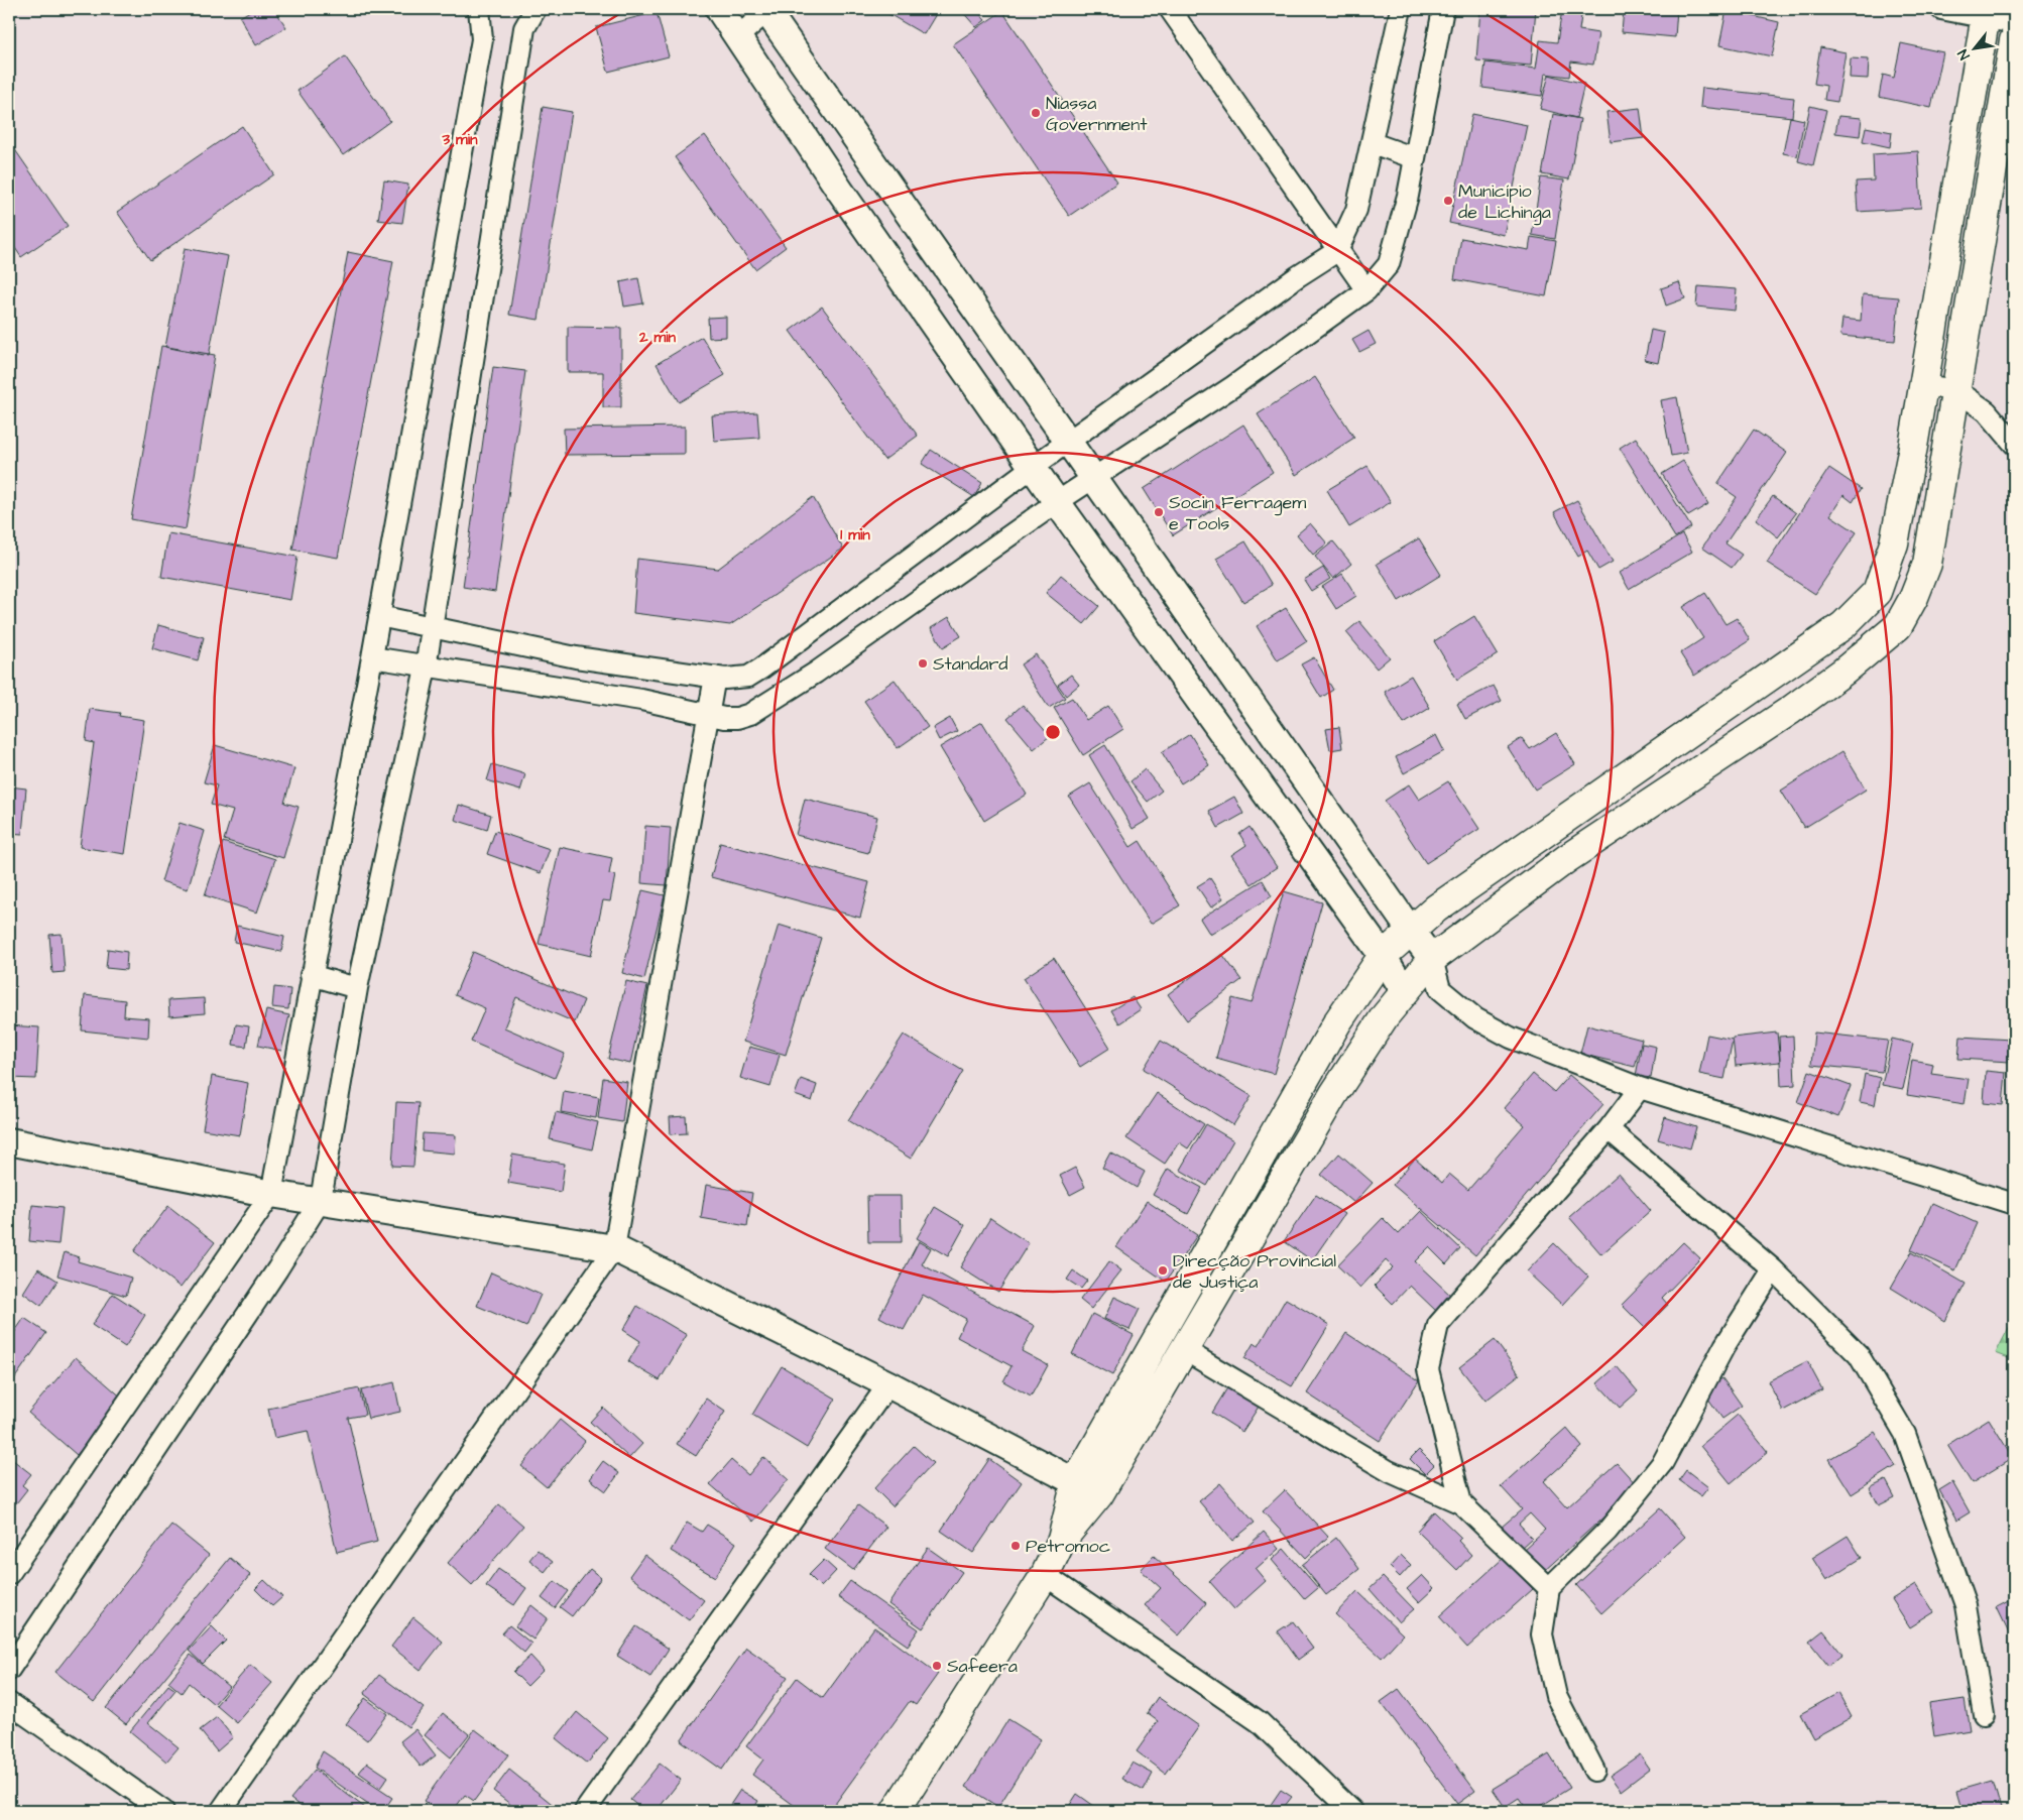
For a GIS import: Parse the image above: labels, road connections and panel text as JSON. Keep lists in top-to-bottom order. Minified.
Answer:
{"places":["Niassa Government","Município de Lichinga","Socin Ferragem e Tools","Standard","Direcção Provincial de Justiça","Petromoc","Safeera"],"north":"bottom left","rings":["3 min","2 min","1 min"]}
